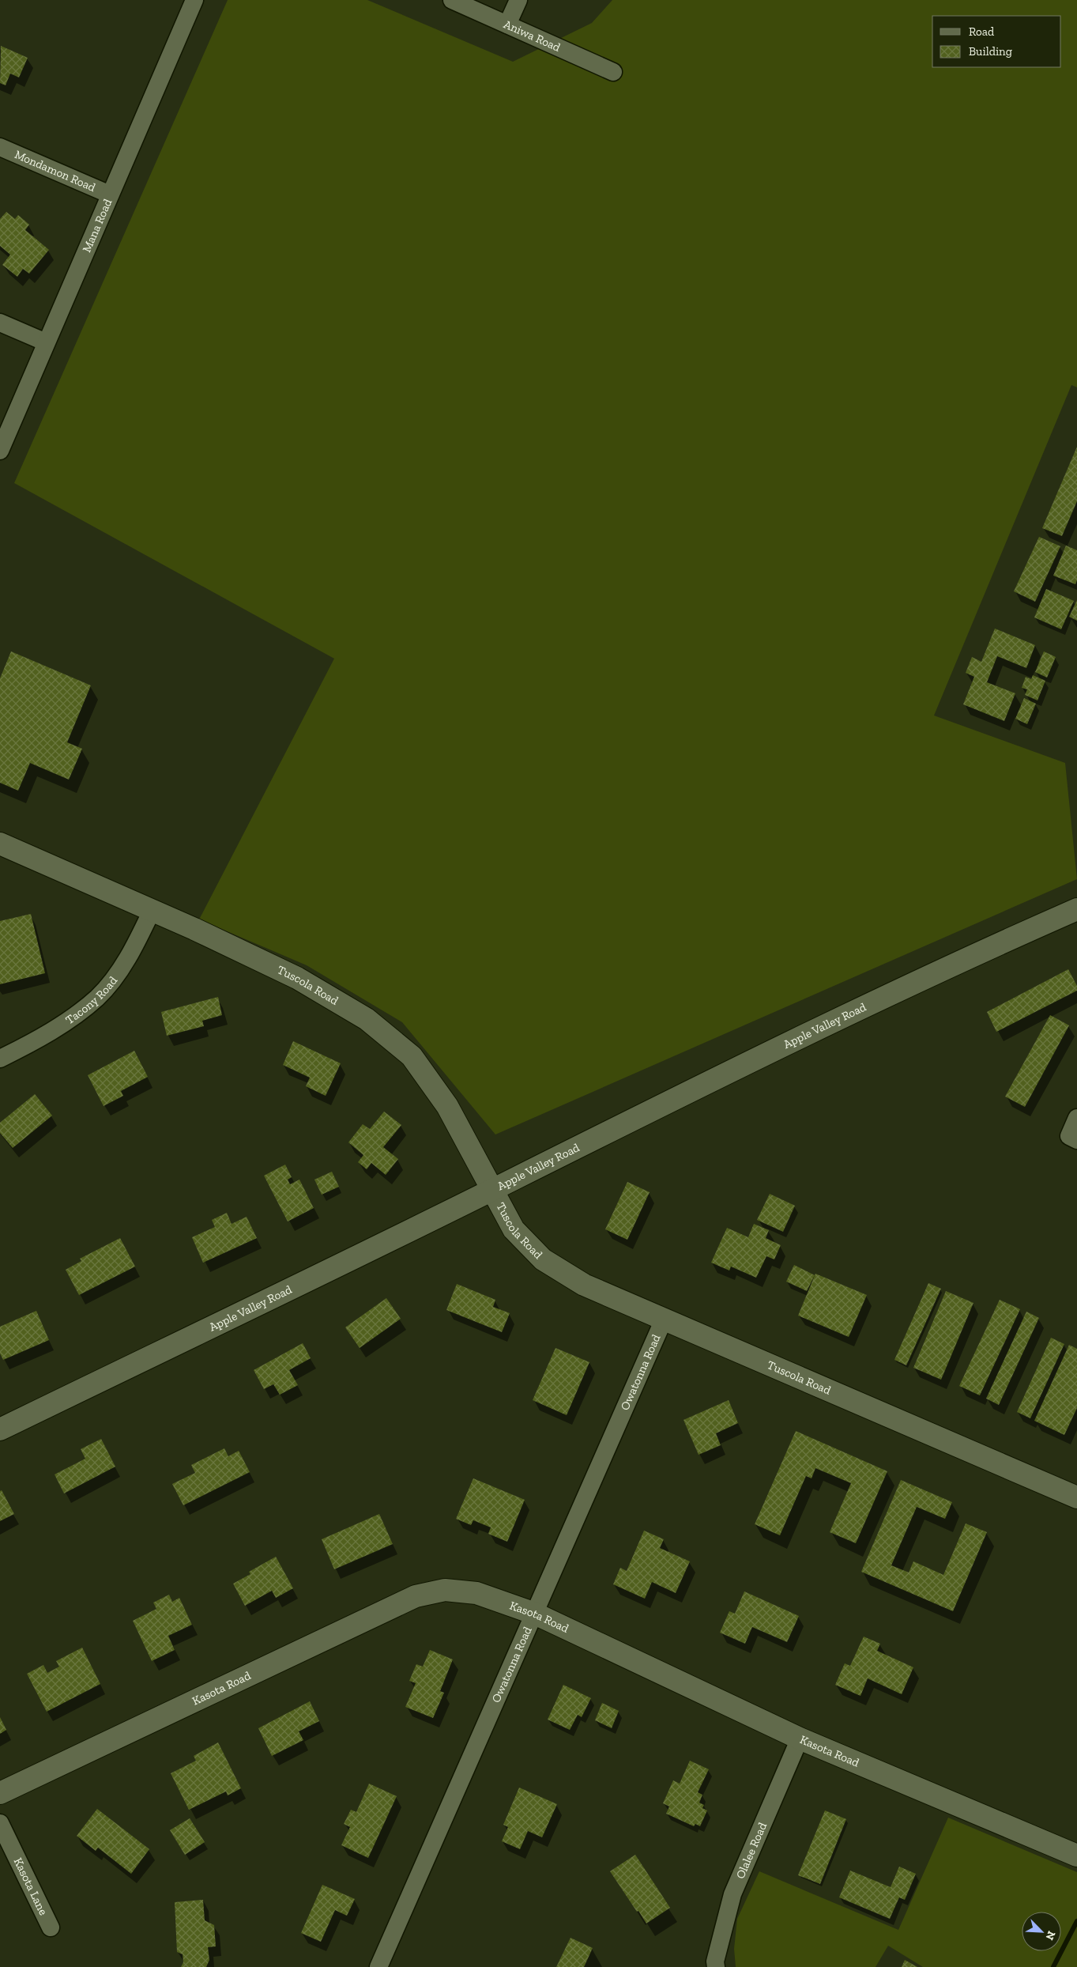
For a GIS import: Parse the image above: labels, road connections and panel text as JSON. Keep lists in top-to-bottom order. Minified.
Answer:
{"streets":{"street":["Aniwa Road","Mondamon Road","Mana Road","Tuscola Road","Tacony Road","Apple Valley Road","Owatonna Road","Kasota Road","Olalee Road","Kasota Lane"]},"crossings":[["Mondamon Road","Mana Road"],["Tuscola Road","Tacony Road"],["Tuscola Road","Apple Valley Road"],["Tuscola Road","Owatonna Road"],["Owatonna Road","Kasota Road"],["Kasota Road","Olalee Road"]],"legend":["Road","Building"],"north":"bottom right"}
